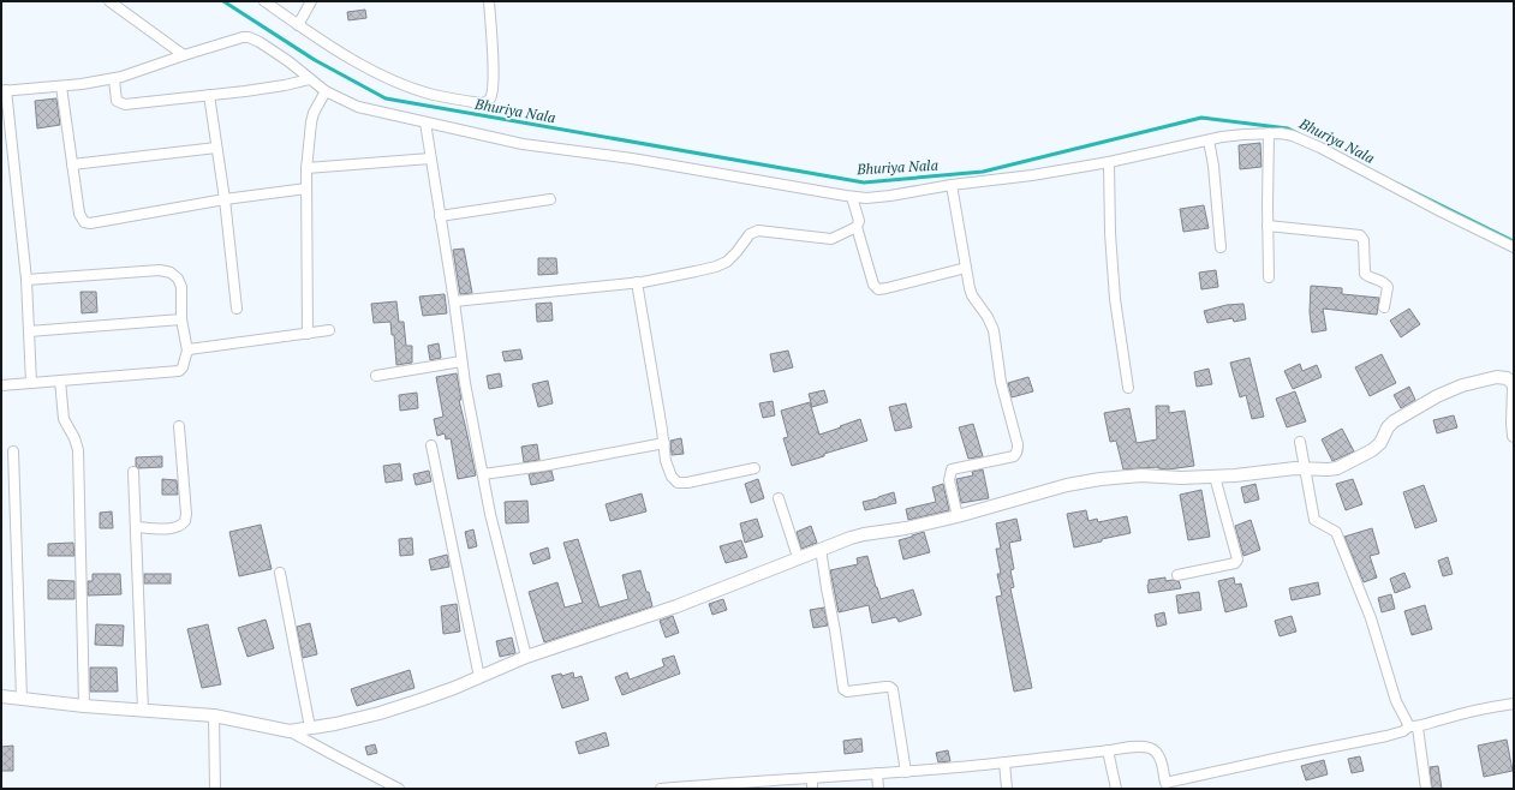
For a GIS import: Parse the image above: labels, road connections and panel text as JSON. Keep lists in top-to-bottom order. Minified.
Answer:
{"water":["Bhuriya Nala"]}
